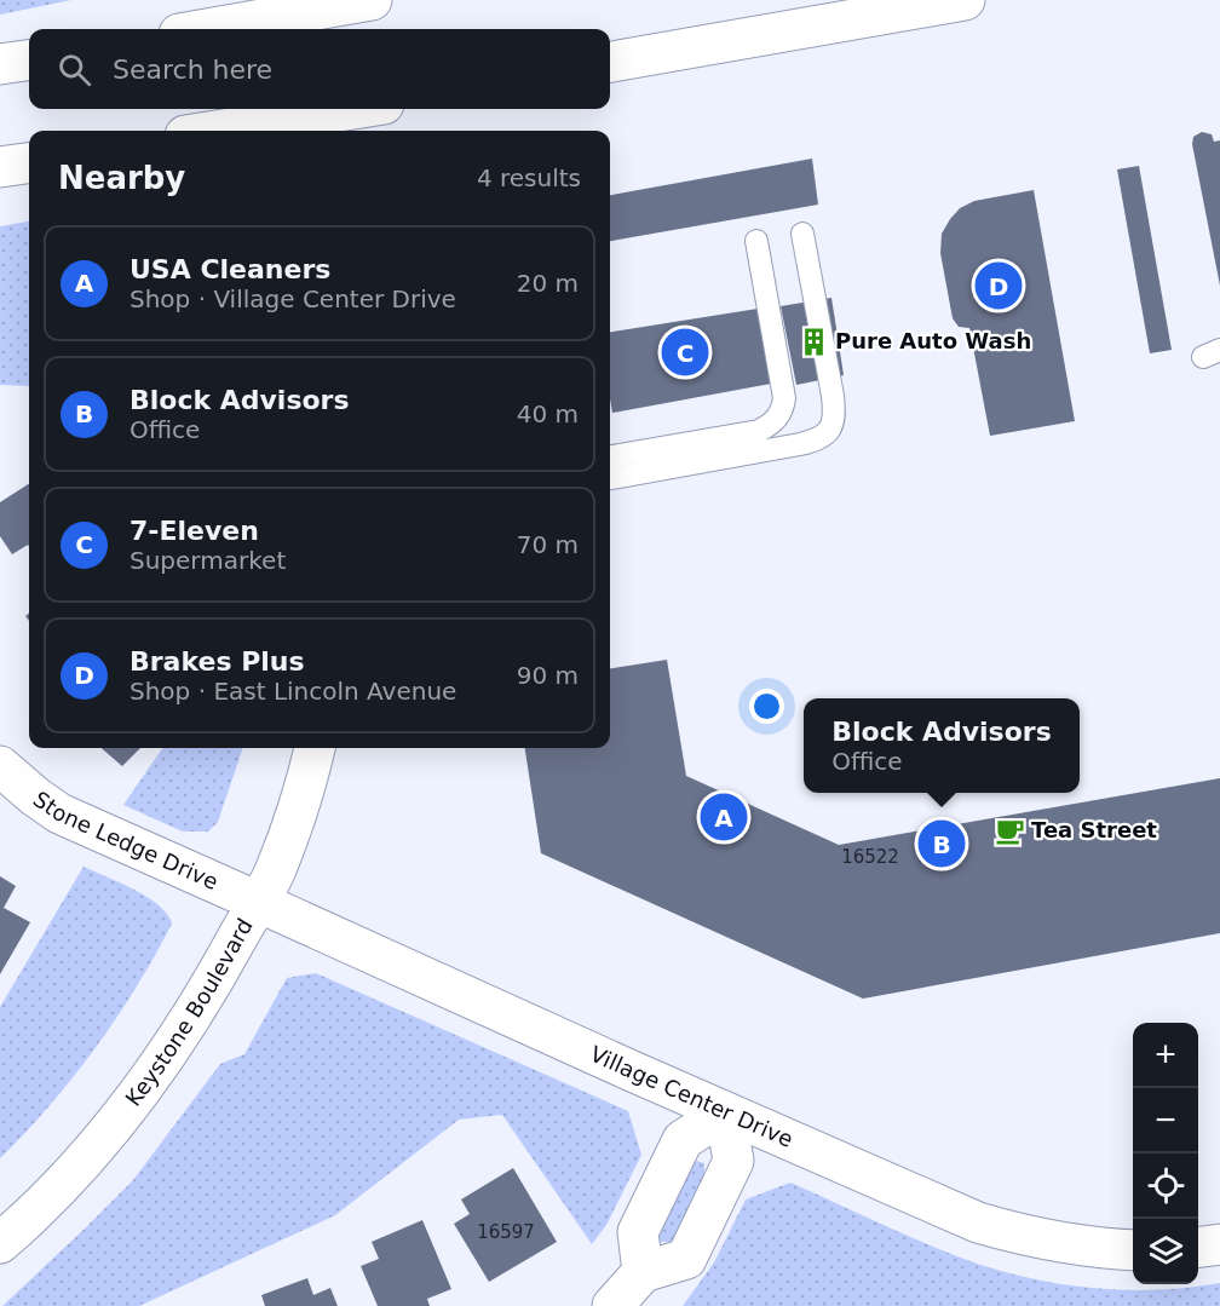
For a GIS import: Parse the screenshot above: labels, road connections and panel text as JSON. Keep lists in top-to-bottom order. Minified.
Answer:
{"streets":{"street":["Stone Ledge Drive","Keystone Boulevard","Village Center Drive"]},"crossings":[["Stone Ledge Drive","Keystone Boulevard"],["Stone Ledge Drive","Village Center Drive"],["Keystone Boulevard","Village Center Drive"]],"places":{"building":["Pure Auto Wash"],"cafe":["Tea Street"]},"house_numbers":["16522","16597"],"page":{"search":"Search here","heading":["Nearby","4 results"],"list":[{"mark":"A","name":"USA Cleaners","note":"Shop · Village Center Drive","value":"20 m"},{"mark":"B","name":"Block Advisors","note":"Office","value":"40 m"},{"mark":"C","name":"7-Eleven","note":"Supermarket","value":"70 m"},{"mark":"D","name":"Brakes Plus","note":"Shop · East Lincoln Avenue","value":"90 m"}],"pins":["D","C","A","B"],"popup":["Block Advisors","Office"],"map_buttons":["+","−"]}}
